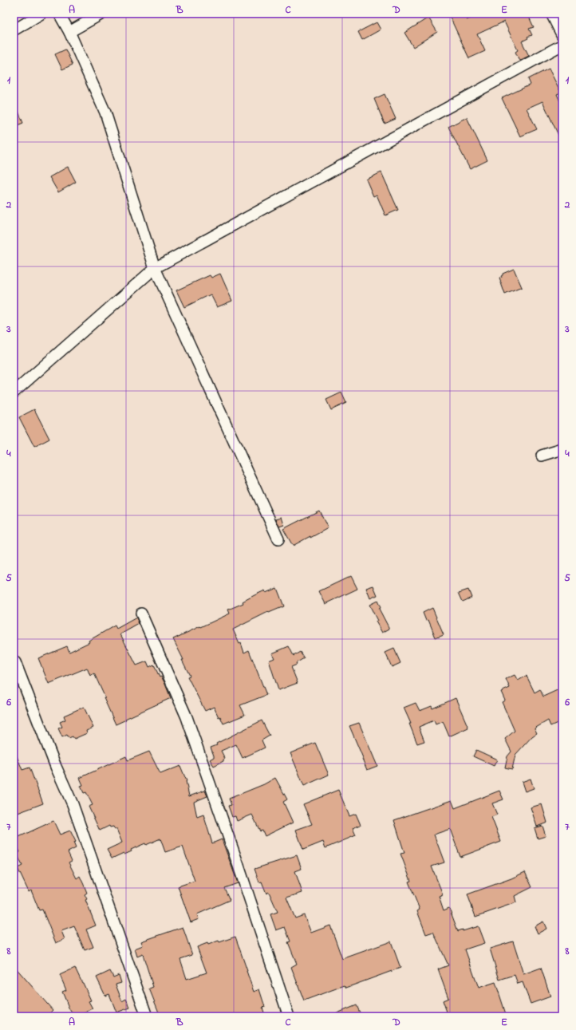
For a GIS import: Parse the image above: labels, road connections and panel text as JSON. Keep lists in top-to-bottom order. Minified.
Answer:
{"grid":{"columns":["A","B","C","D","E"],"rows":["1","2","3","4","5","6","7","8"]}}
